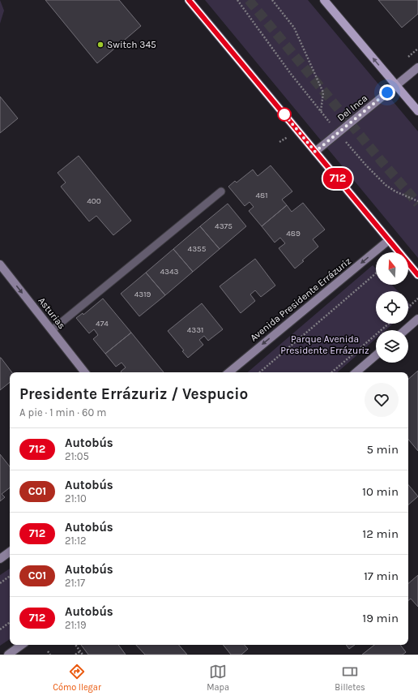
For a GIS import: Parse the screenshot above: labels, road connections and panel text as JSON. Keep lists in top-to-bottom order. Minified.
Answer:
{"streets":{"main road":["Del Inca","Avenida Presidente Errázuriz","Asturias"]},"one_way":["Avenida Presidente Errázuriz","Asturias"],"parks":["Parque Avenida Presidente Errázuriz"],"places":["Switch 345"],"lines":["bus line 712"],"house_numbers":["481","400","4375","489","4355","4343","4319","474","4331"],"north":"top","page":{"on_map":"712","heading":["Presidente Errázuriz / Vespucio","A pie · 1 min · 60 m"],"list":[{"mark":"712","name":"Autobús","note":"21:05","value":"5 min"},{"mark":"C01","name":"Autobús","note":"21:10","value":"10 min"},{"mark":"712","name":"Autobús","note":"21:12","value":"12 min"},{"mark":"C01","name":"Autobús","note":"21:17","value":"17 min"},{"mark":"712","name":"Autobús","note":"21:19","value":"19 min"}],"tabs":["Cómo llegar","Mapa","Billetes"]}}
